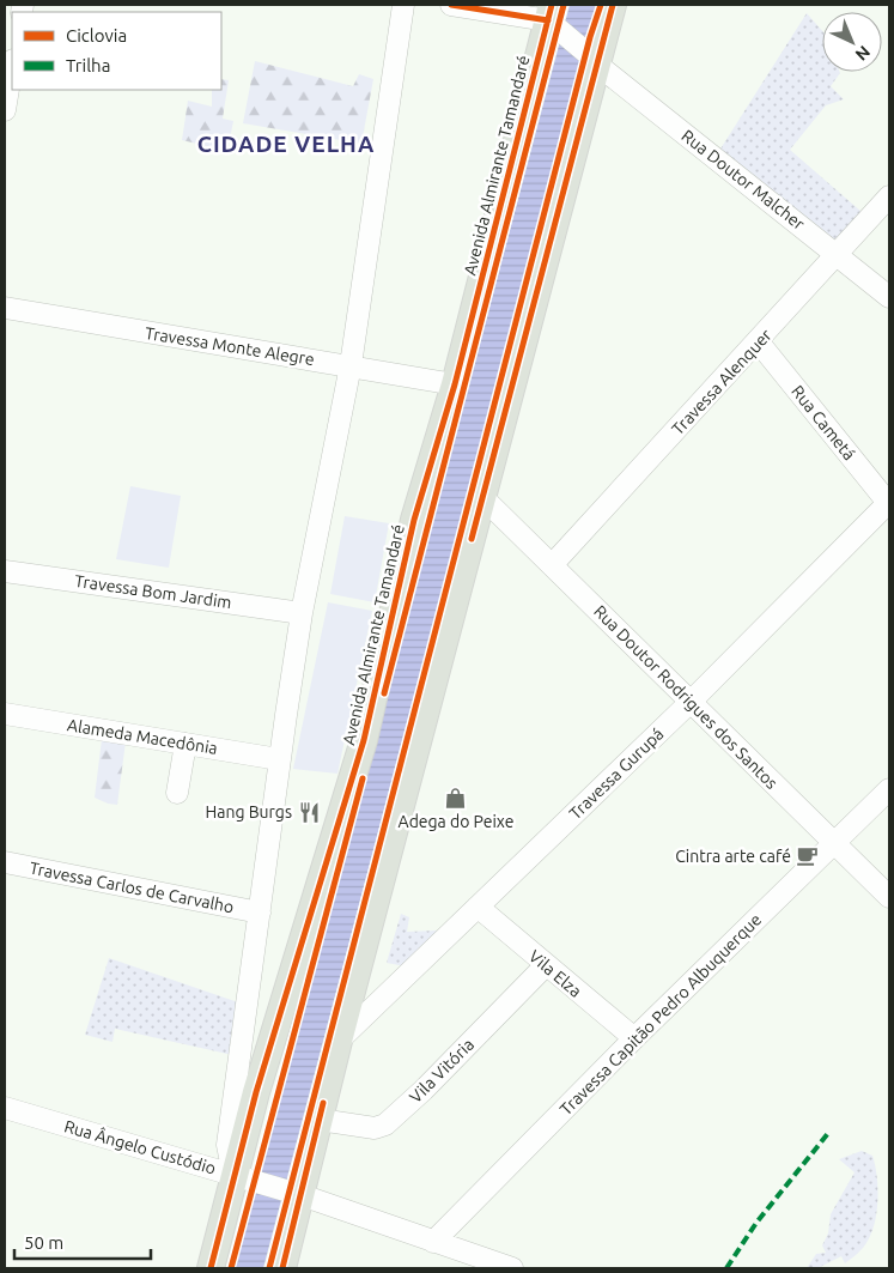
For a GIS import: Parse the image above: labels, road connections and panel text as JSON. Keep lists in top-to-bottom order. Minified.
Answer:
{"streets":{"main road":["Avenida Almirante Tamandaré"],"street":["Rua Doutor Malcher","Travessa Monte Alegre","Travessa Alenquer","Rua Cametá","Travessa Bom Jardim","Rua Doutor Rodrigues dos Santos","Alameda Macedônia","Travessa Gurupá","Travessa Carlos de Carvalho","Vila Elza","Travessa Capitão Pedro Albuquerque","Vila Vitória","Rua Ângelo Custódio"]},"crossings":[["Avenida Almirante Tamandaré","Rua Doutor Malcher"],["Avenida Almirante Tamandaré","Travessa Monte Alegre"],["Avenida Almirante Tamandaré","Travessa Bom Jardim"],["Avenida Almirante Tamandaré","Alameda Macedônia"],["Avenida Almirante Tamandaré","Travessa Carlos de Carvalho"],["Avenida Almirante Tamandaré","Rua Ângelo Custódio"],["Rua Doutor Malcher","Travessa Alenquer"],["Travessa Alenquer","Rua Cametá"],["Travessa Alenquer","Rua Doutor Rodrigues dos Santos"],["Rua Cametá","Travessa Gurupá"],["Rua Doutor Rodrigues dos Santos","Travessa Gurupá"],["Rua Doutor Rodrigues dos Santos","Travessa Capitão Pedro Albuquerque"],["Travessa Gurupá","Vila Elza"],["Vila Elza","Travessa Capitão Pedro Albuquerque"],["Vila Elza","Vila Vitória"],["Travessa Capitão Pedro Albuquerque","Rua Ângelo Custódio"]],"districts":["CIDADE VELHA"],"places":{"shop":["Adega do Peixe"],"restaurant":["Hang Burgs"],"cafe":["Cintra arte café"]},"legend":["Ciclovia","Trilha"],"scale_bar":"50 m","north":"bottom right"}
